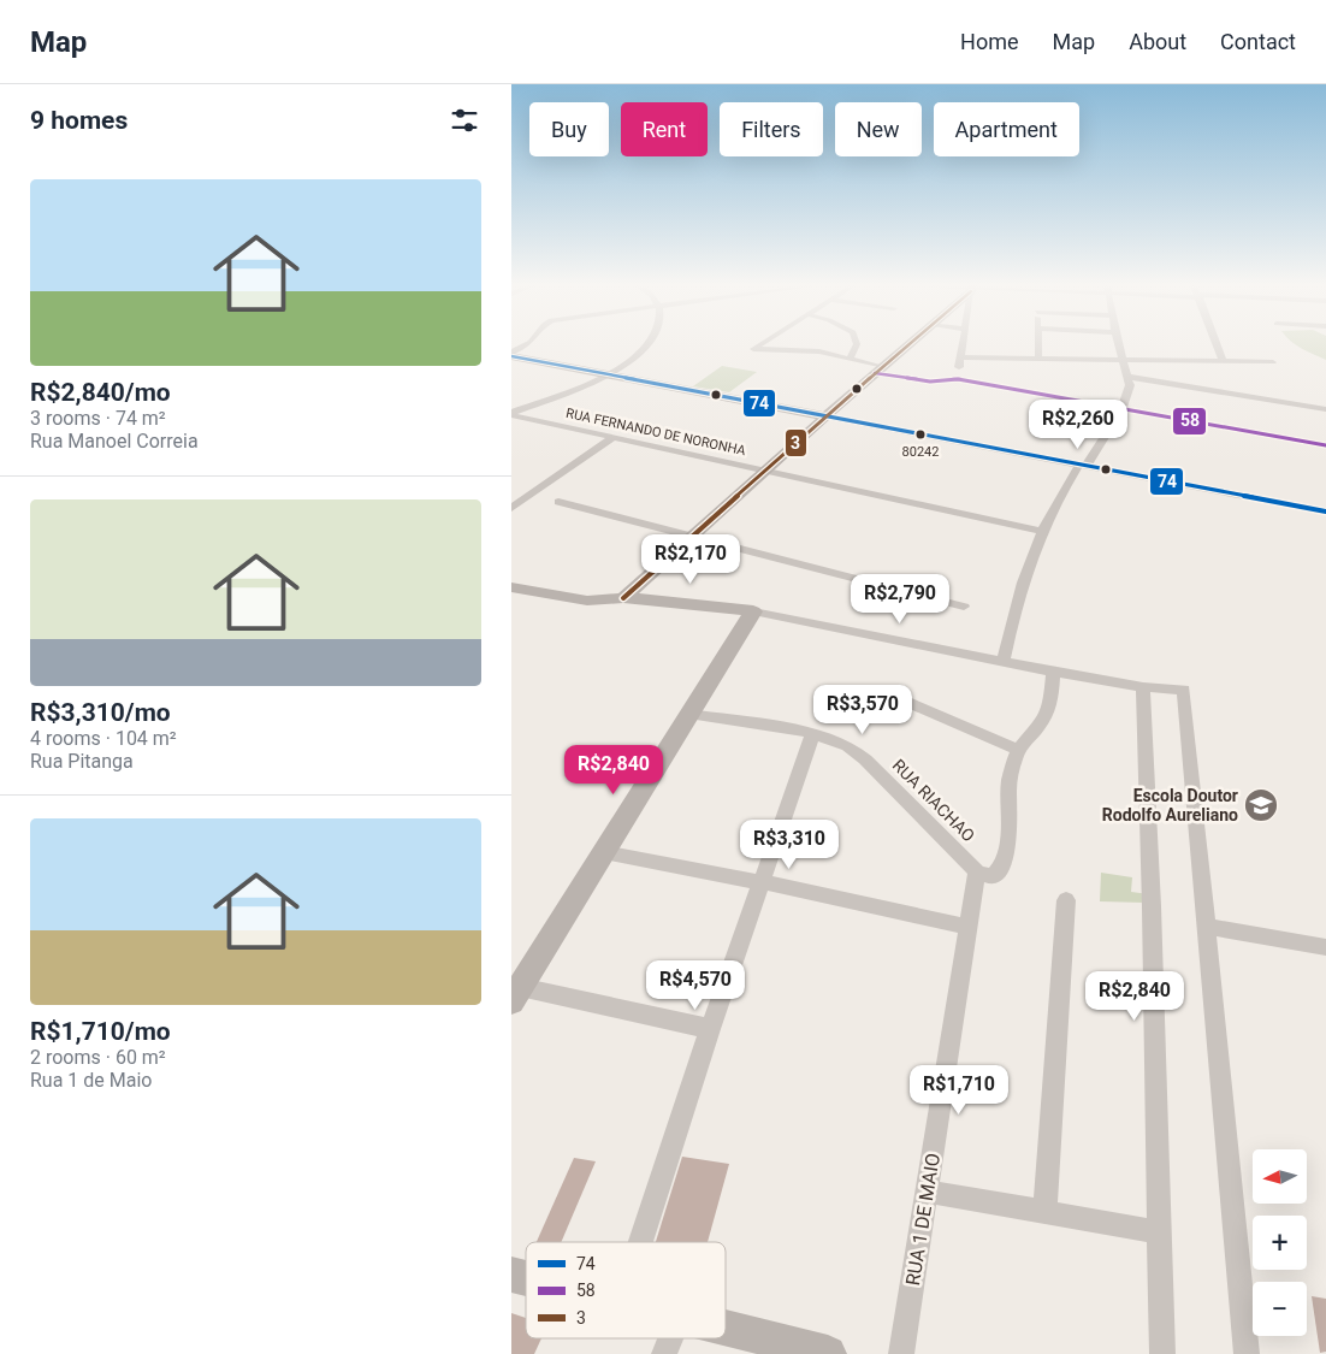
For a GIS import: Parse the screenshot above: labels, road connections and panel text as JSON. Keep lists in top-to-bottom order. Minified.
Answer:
{"streets":{"street":["RUA FERNANDO DE NORONHA","RUA RIACHAO","RUA 1 DE MAIO"]},"crossings":[["RUA RIACHAO","RUA 1 DE MAIO"]],"places":{"other":["80242"],"school or university":["Escola Doutor Rodolfo Aureliano"]},"lines":["transit line 3","transit line 74","transit line 58"],"legend":["74","58","3"],"north":"left","page":{"header":"Map","nav":["Home","Map","About","Contact"],"heading":"9 homes","chip":["Buy","Rent","Filters","New","Apartment"],"list":[{"name":"R$2,840/mo","note":"3 rooms · 74 m² · Rua Manoel Correia"},{"name":"R$3,310/mo","note":"4 rooms · 104 m² · Rua Pitanga"},{"name":"R$1,710/mo","note":"2 rooms · 60 m² · Rua 1 de Maio"}],"price":["R$2,260","R$2,170","R$2,790","R$3,570","R$2,840","R$3,310","R$4,570","R$2,840","R$1,710"],"map_buttons":["+","−"]}}
